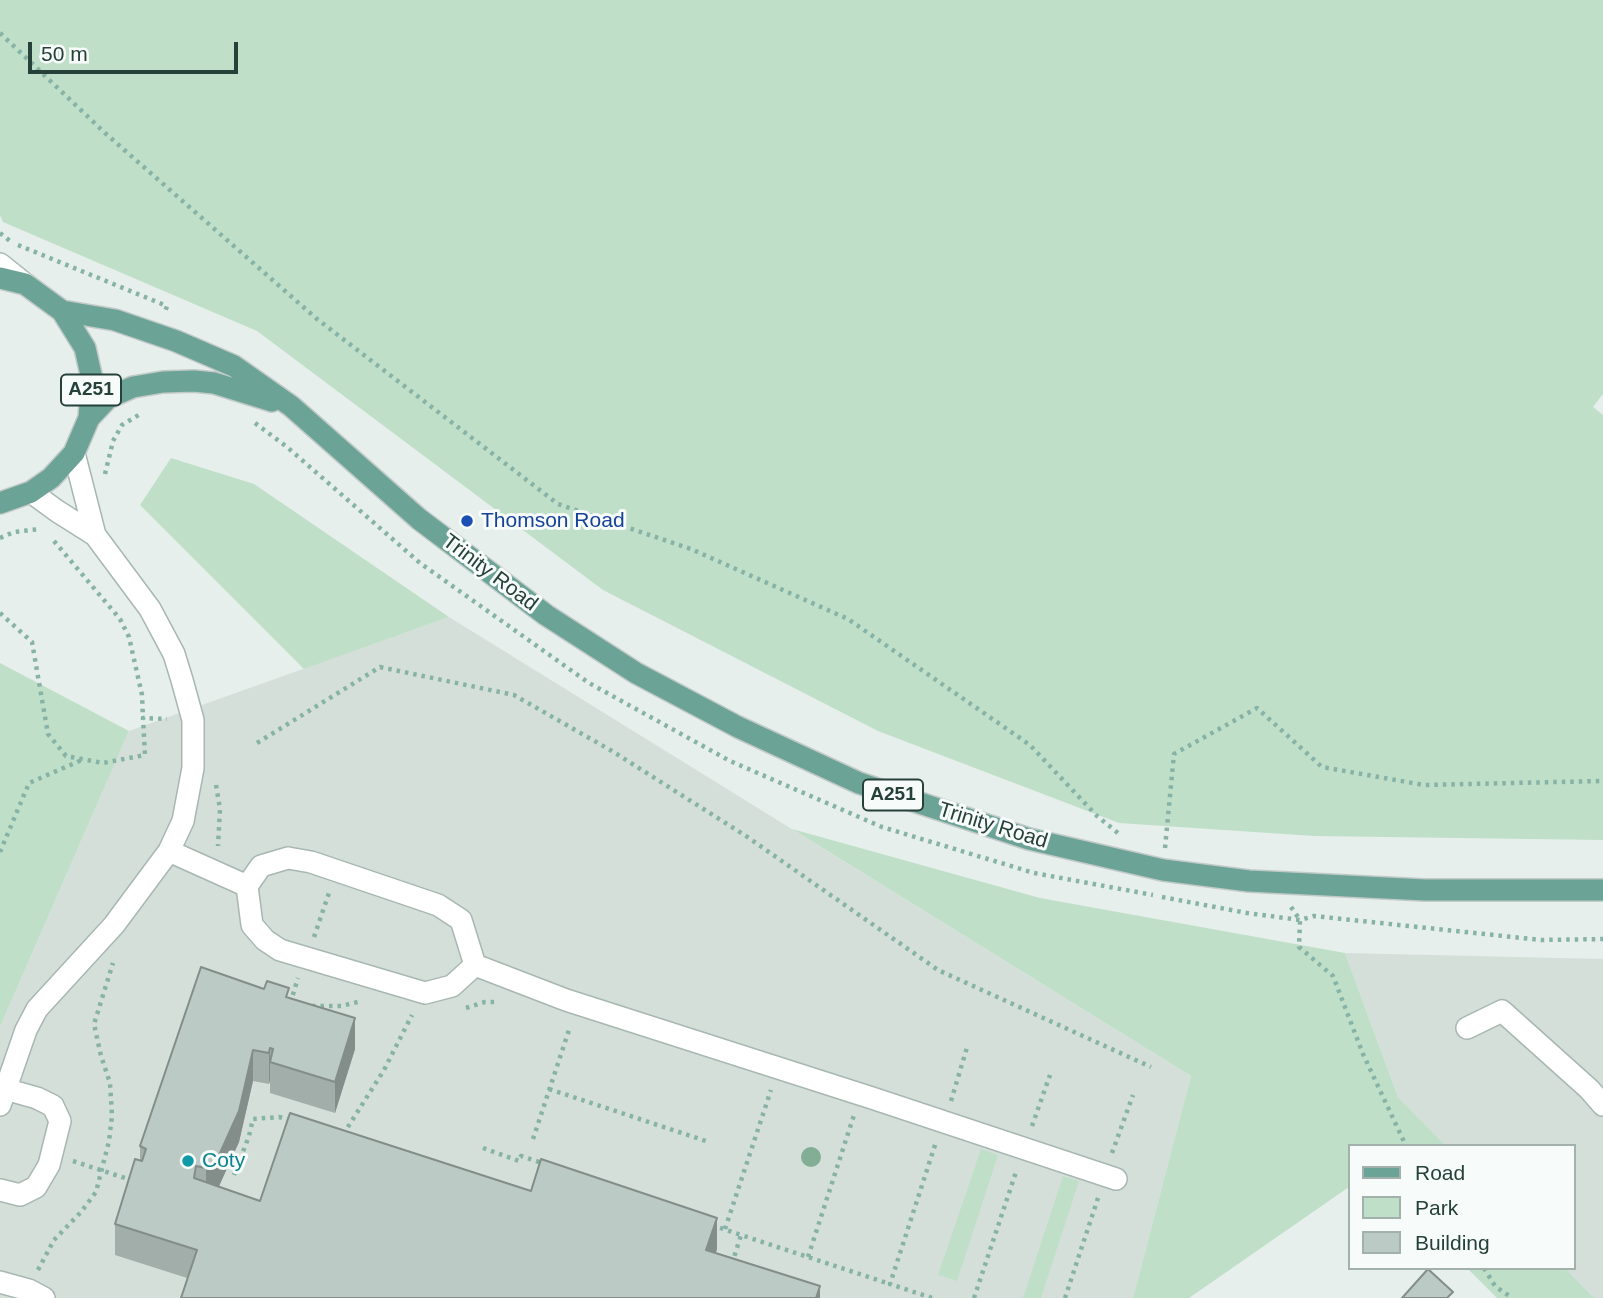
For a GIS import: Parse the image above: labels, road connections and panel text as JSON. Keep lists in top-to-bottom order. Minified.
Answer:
{"streets":{"main road":["A251","Trinity Road"]},"places":["Thomson Road","Coty"],"legend":["Road","Park","Building"],"scale_bar":"50 m"}
